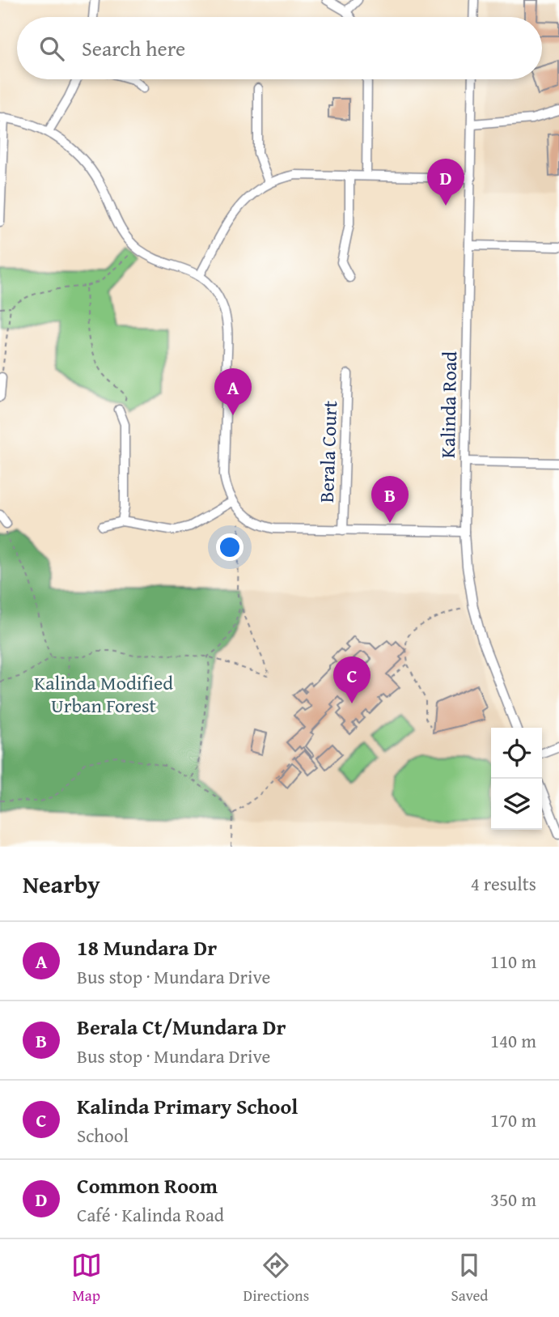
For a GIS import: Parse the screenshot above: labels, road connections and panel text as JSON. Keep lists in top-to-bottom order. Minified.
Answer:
{"streets":{"street":["Kalinda Road","Berala Court"]},"parks":["Kalinda Modified Urban Forest"],"page":{"search":"Search here","pins":["D","A","B","C"],"heading":["Nearby","4 results"],"list":[{"mark":"A","name":"18 Mundara Dr","note":"Bus stop · Mundara Drive","value":"110 m"},{"mark":"B","name":"Berala Ct/Mundara Dr","note":"Bus stop · Mundara Drive","value":"140 m"},{"mark":"C","name":"Kalinda Primary School","note":"School","value":"170 m"},{"mark":"D","name":"Common Room","note":"Café · Kalinda Road","value":"350 m"}],"nav":["Map","Directions","Saved"]}}
